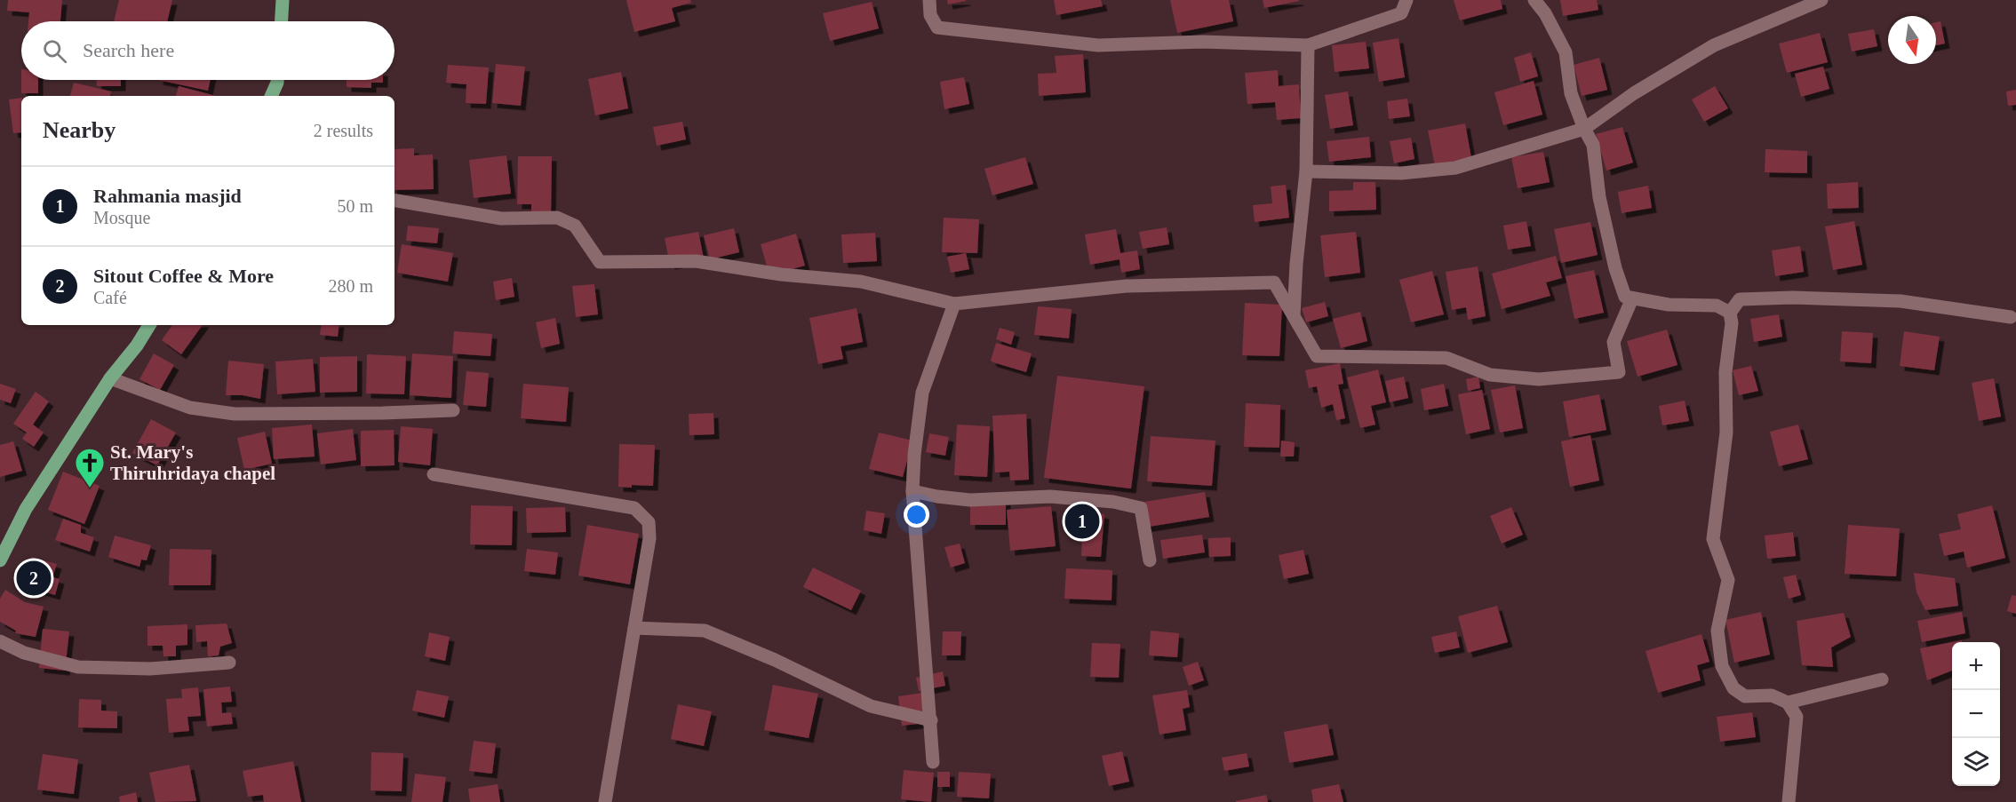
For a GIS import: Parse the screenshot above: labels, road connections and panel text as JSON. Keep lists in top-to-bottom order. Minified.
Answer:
{"places":{"church":["St. Mary's Thiruhridaya chapel"]},"north":"bottom","page":{"search":"Search here","heading":["Nearby","2 results"],"list":[{"mark":"1","name":"Rahmania masjid","note":"Mosque","value":"50 m"},{"mark":"2","name":"Sitout Coffee & More","note":"Café","value":"280 m"}],"pins":["1","2"],"map_buttons":["+","−"]}}
